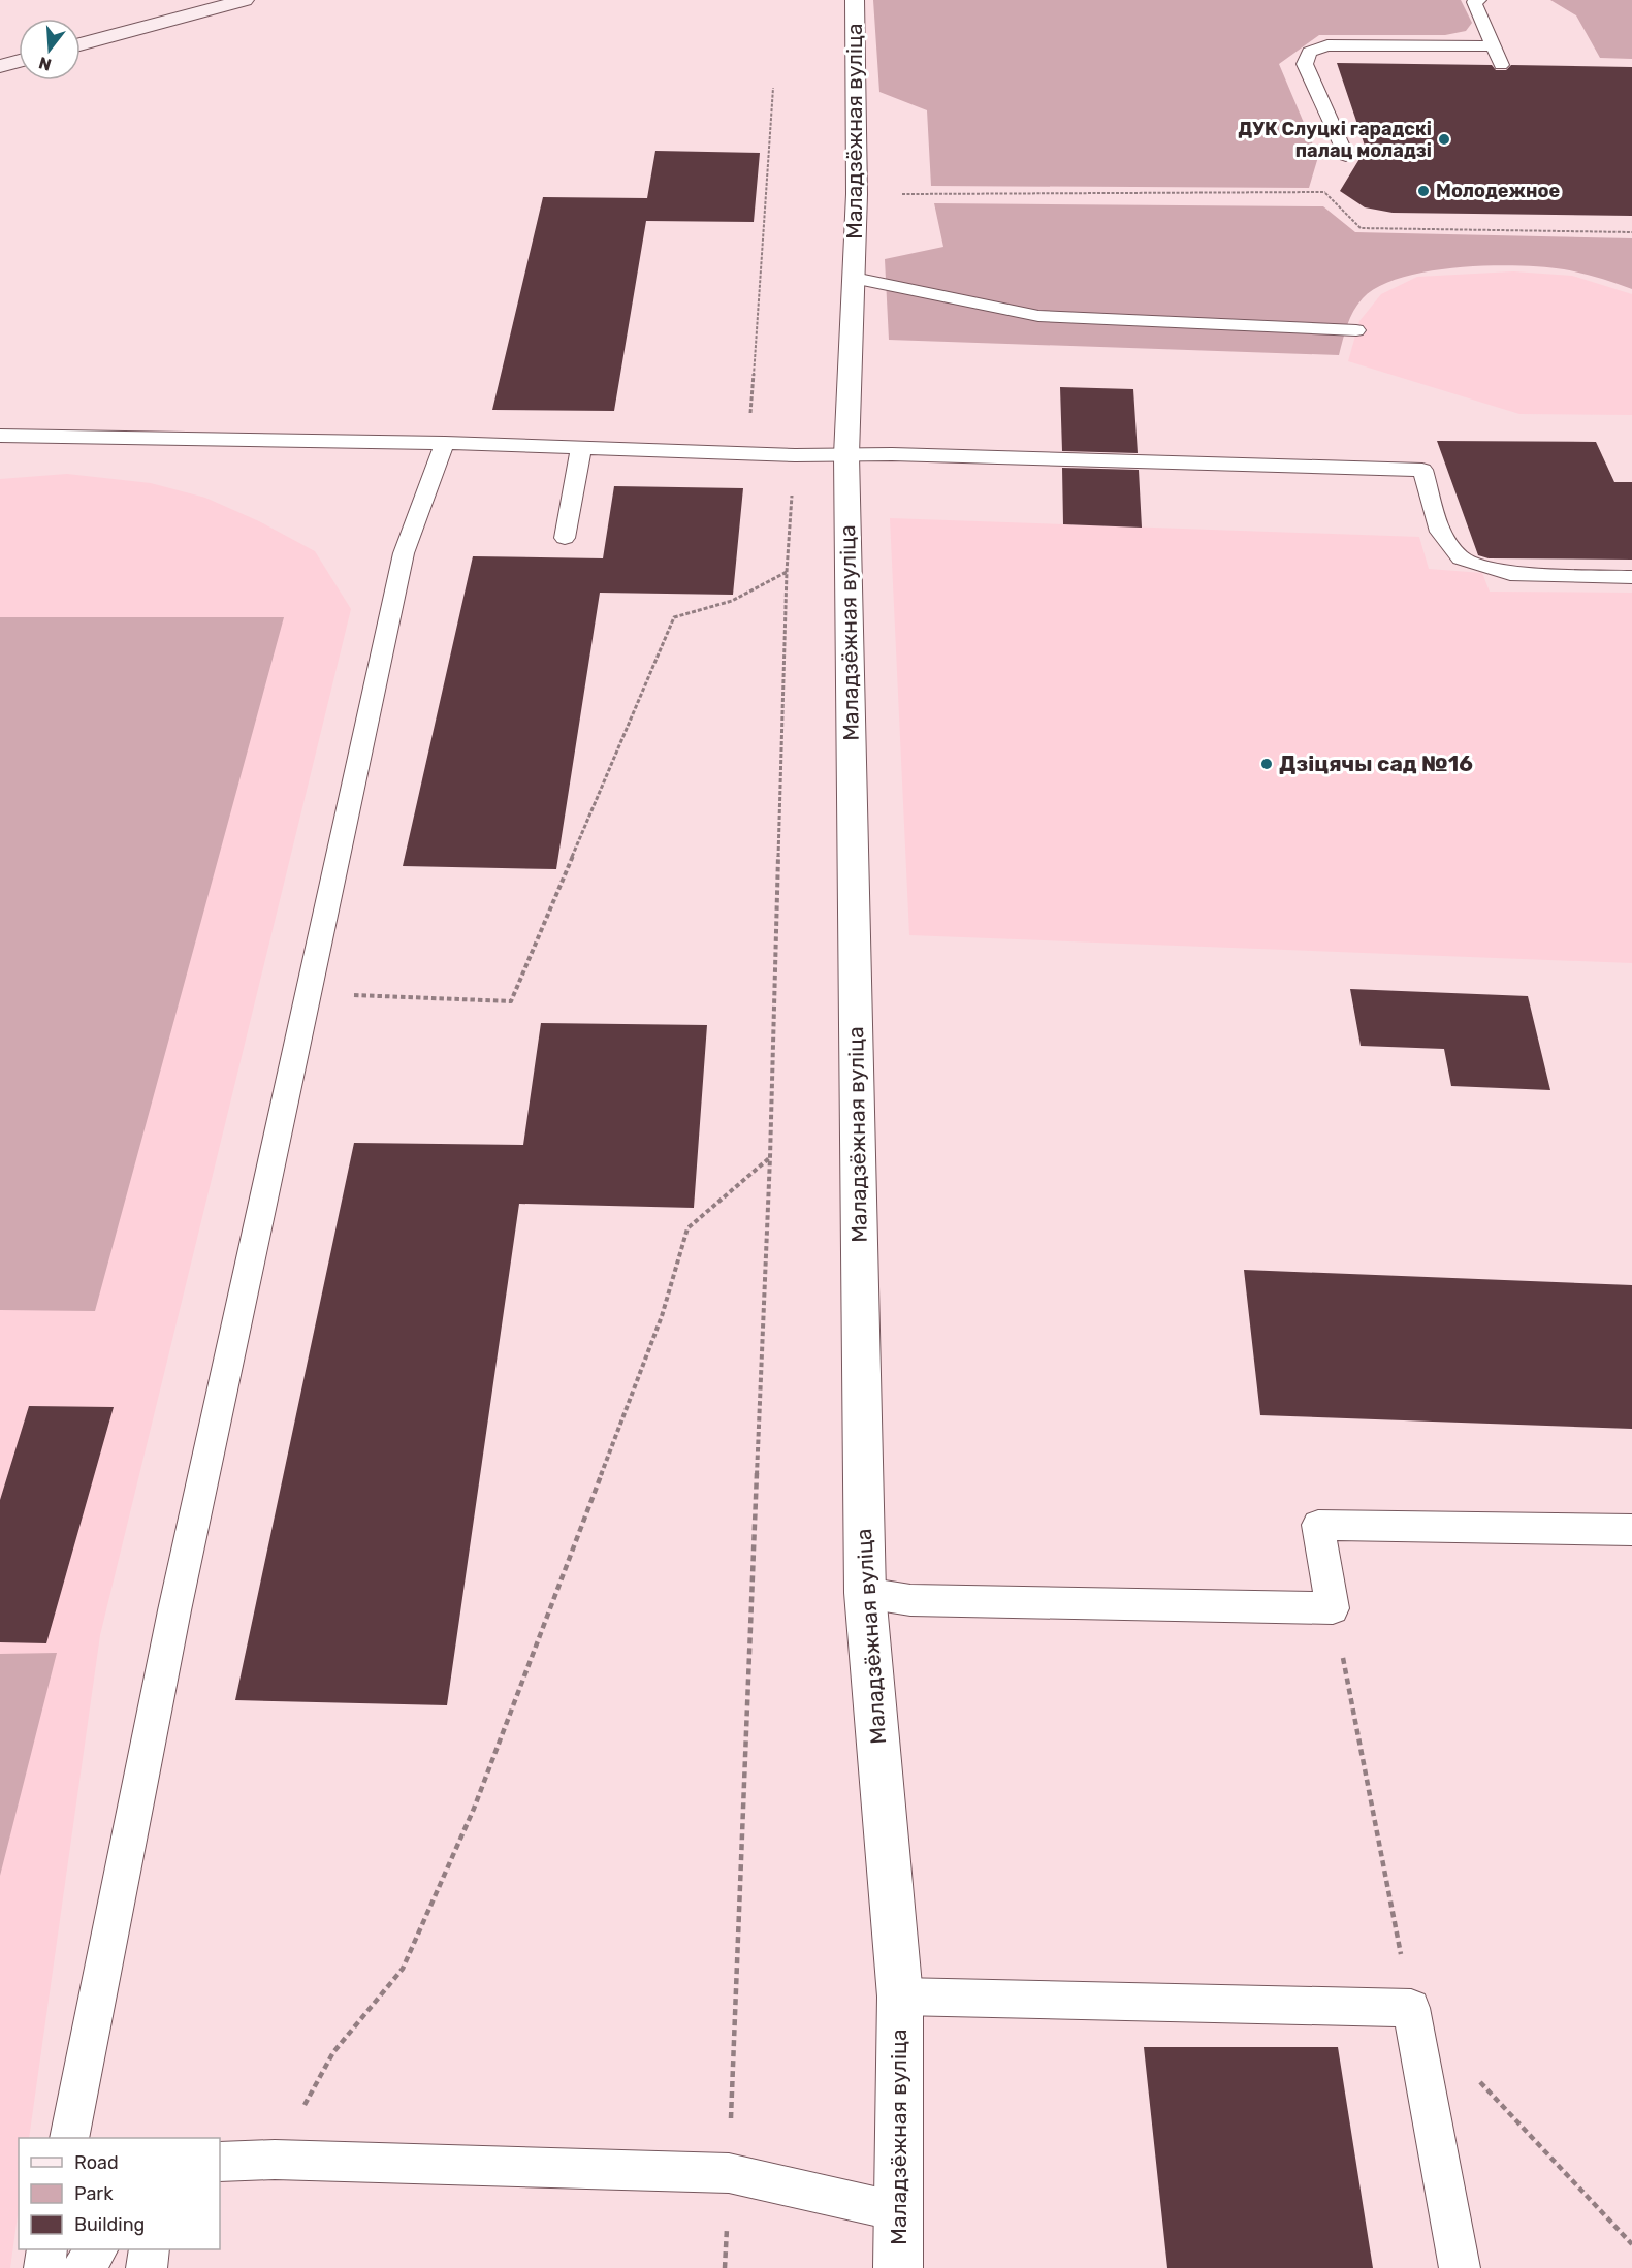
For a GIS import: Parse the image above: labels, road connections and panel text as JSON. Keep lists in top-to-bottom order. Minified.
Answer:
{"streets":{"street":["Маладзёжная вуліца"]},"places":["ДУК Слуцкі гарадскі палац моладзі","Молодежное","Дзіцячы сад №16"],"legend":["Road","Park","Building"],"north":"bottom"}
